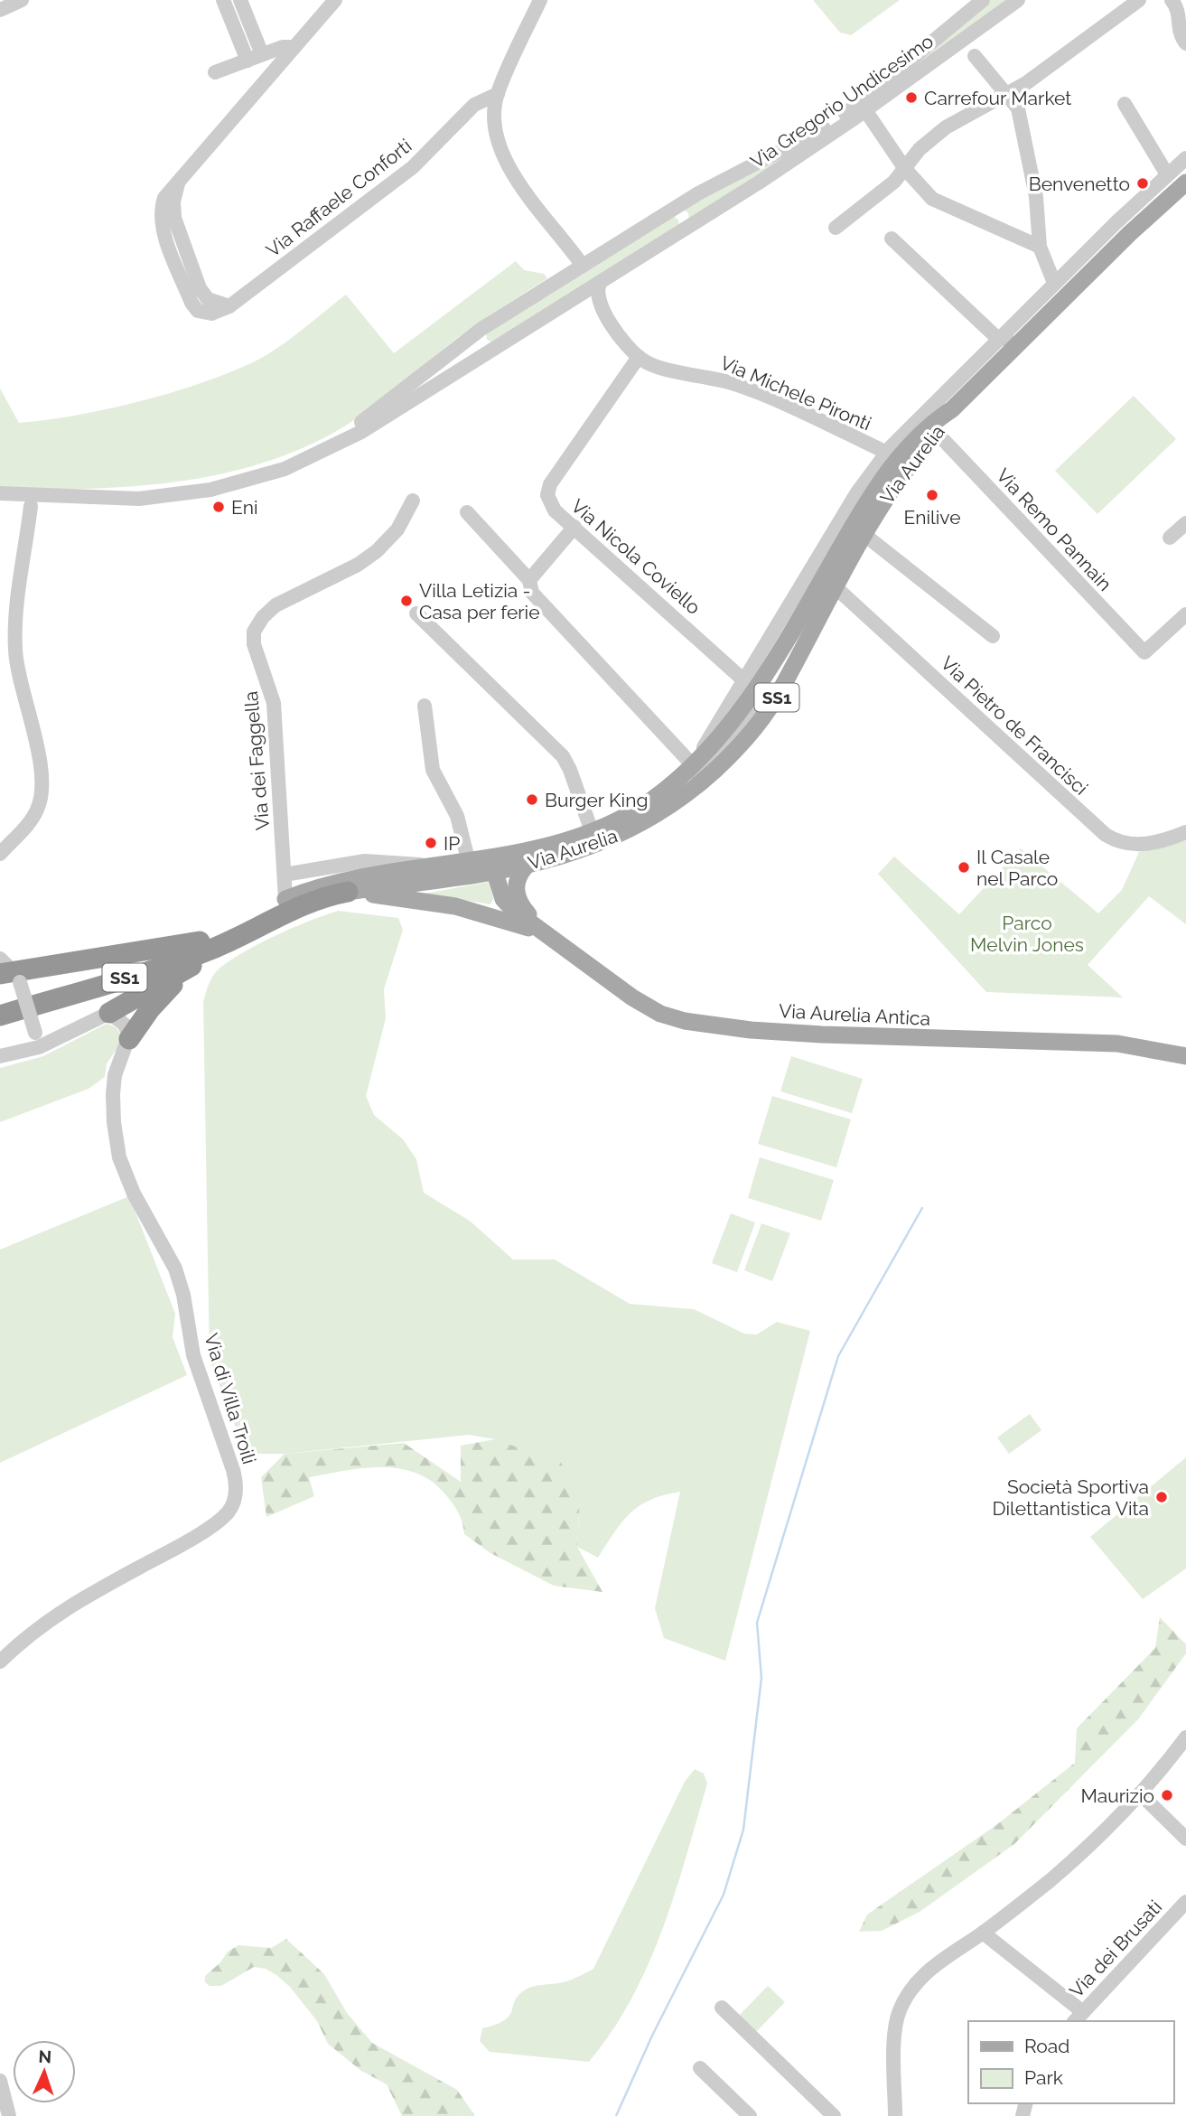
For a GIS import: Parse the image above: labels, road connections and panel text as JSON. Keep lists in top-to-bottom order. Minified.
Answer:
{"streets":{"highway":["Via Aurelia","SS1"],"main road":["Via Aurelia Antica"],"street":["Via Gregorio Undicesimo","Via Raffaele Conforti","Via Michele Pironti","Via Remo Pannain","Via Nicola Coviello","Via Pietro de Francisci","Via dei Faggella","Via di Villa Troili","Via dei Brusati"]},"crossings":[["Via Michele Pironti","Via Aurelia"],["Via Michele Pironti","Via Nicola Coviello"],["Via Aurelia","Via Remo Pannain"],["Via Aurelia","Via Nicola Coviello"],["Via Aurelia","Via Pietro de Francisci"],["Via Aurelia","Via dei Faggella"]],"parks":["Parco Melvin Jones"],"places":["Carrefour Market","Benvenetto","Enilive","Eni","Villa Letizia - Casa per ferie","Burger King","IP","Il Casale nel Parco","Società Sportiva Dilettantistica Vita","Maurizio"],"legend":["Road","Park"],"north":"top"}
